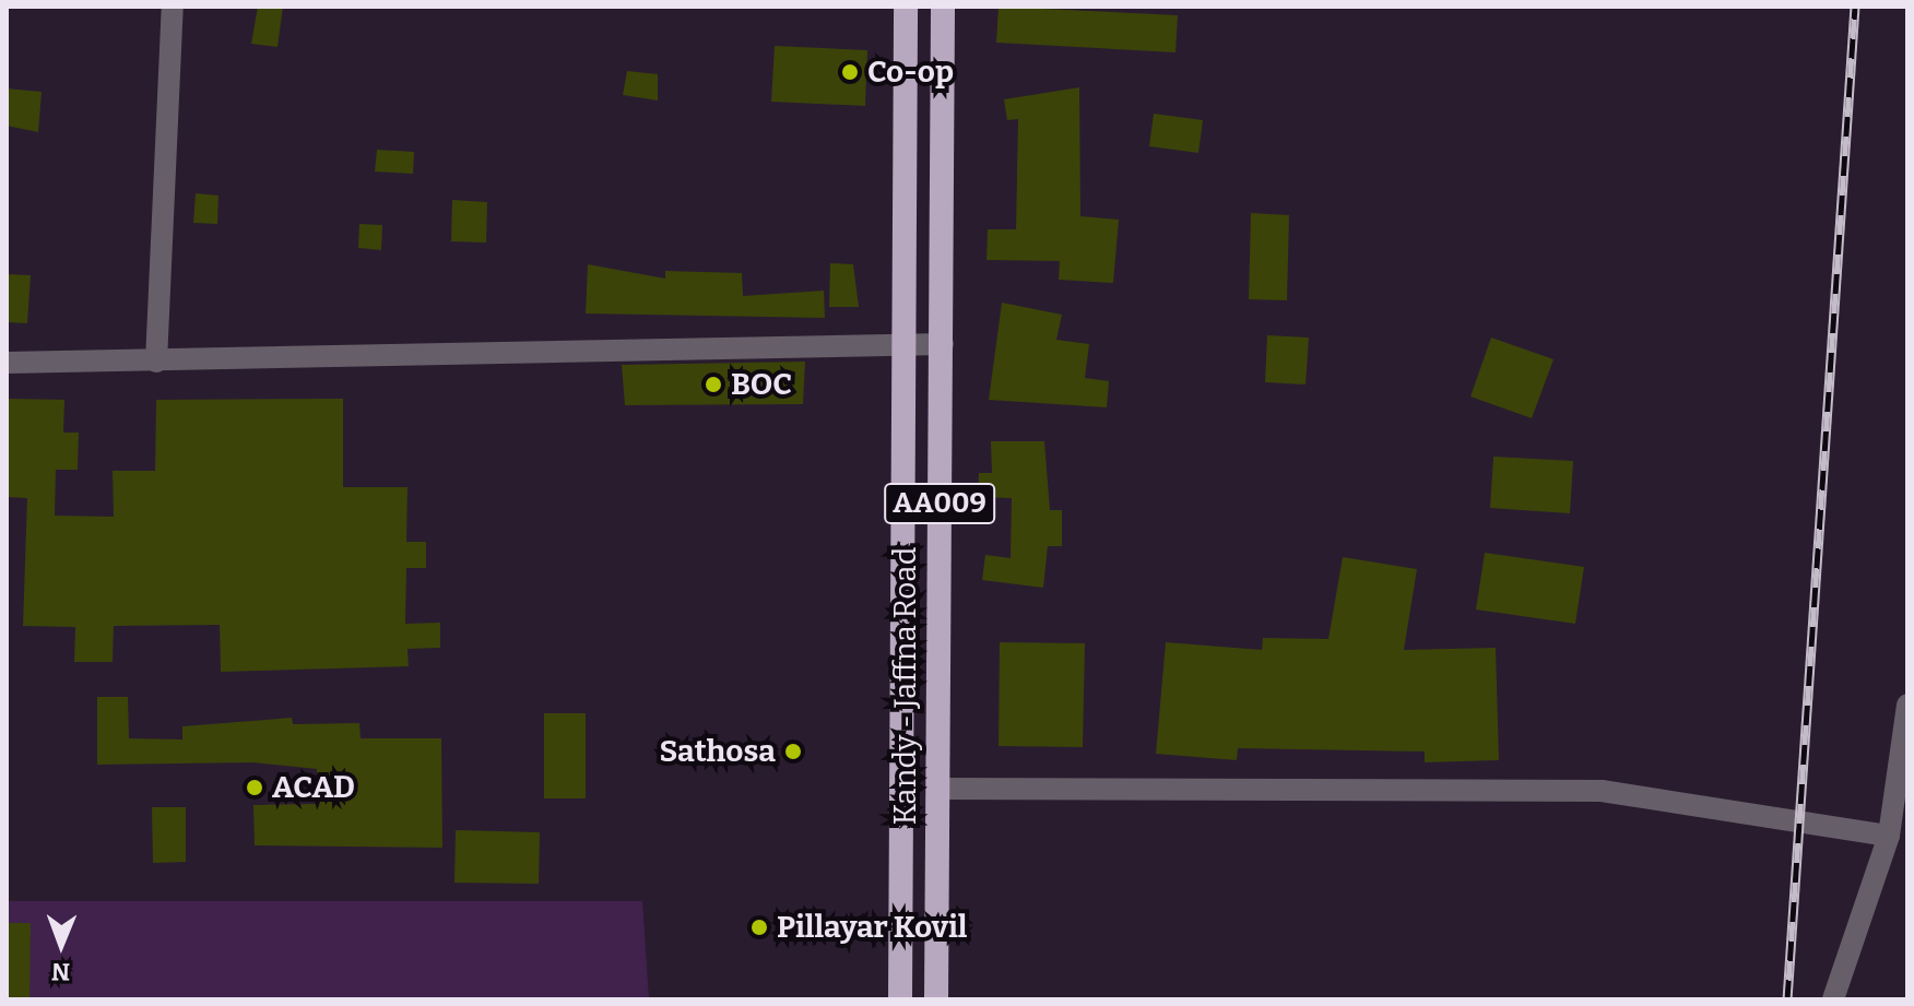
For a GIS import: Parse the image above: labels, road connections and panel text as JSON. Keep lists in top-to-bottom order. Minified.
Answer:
{"streets":{"highway":["AA009","Kandy - Jaffna Road"]},"places":["Co-op","BOC","Sathosa","ACAD","Pillayar Kovil"],"north":"bottom"}
